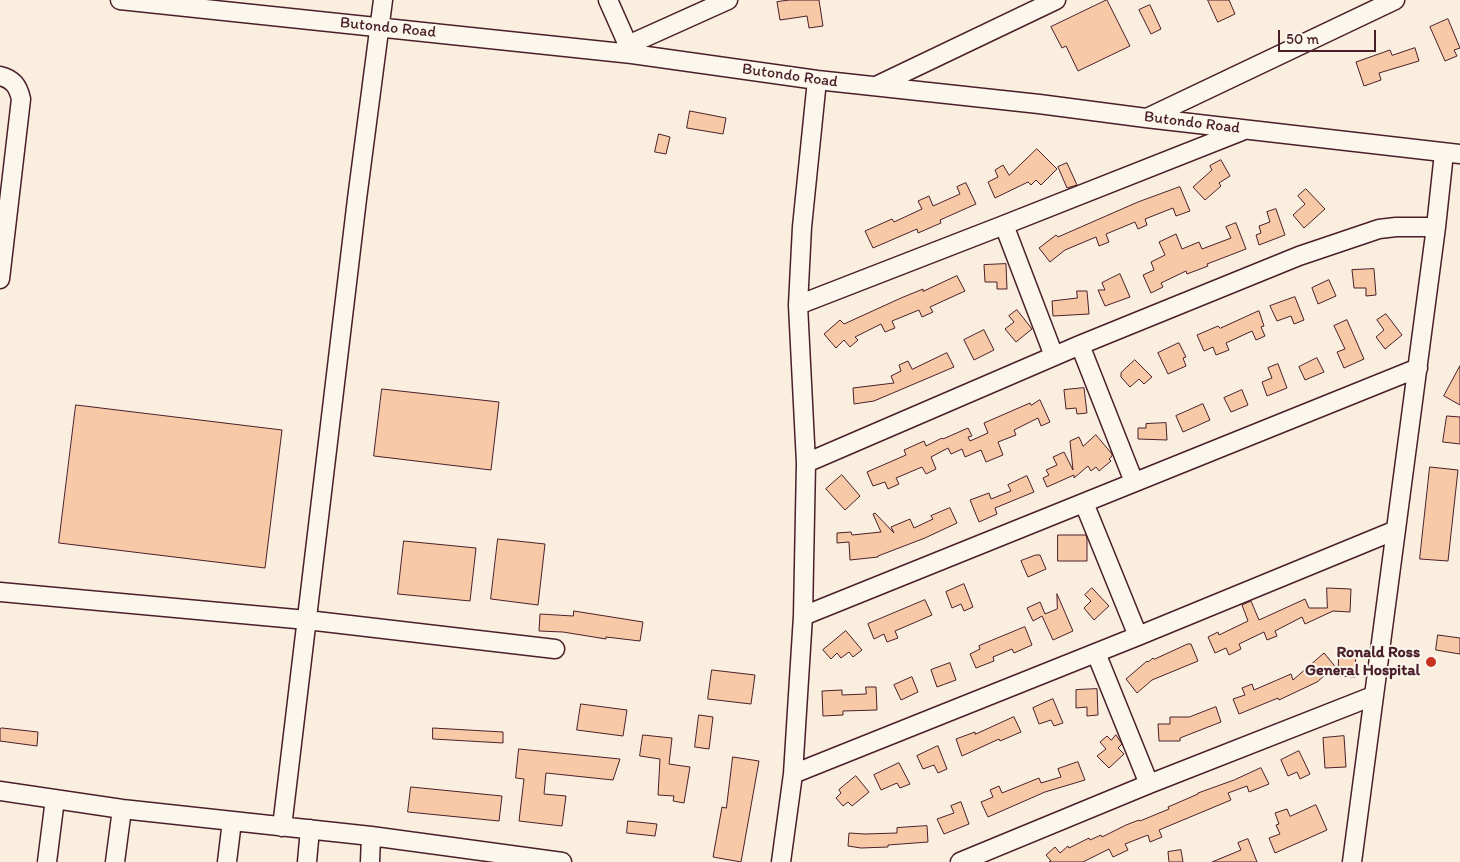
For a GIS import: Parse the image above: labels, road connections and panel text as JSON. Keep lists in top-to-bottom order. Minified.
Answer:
{"streets":{"street":["Butondo Road"]},"places":["Ronald Ross General Hospital"],"scale_bar":"50 m"}
